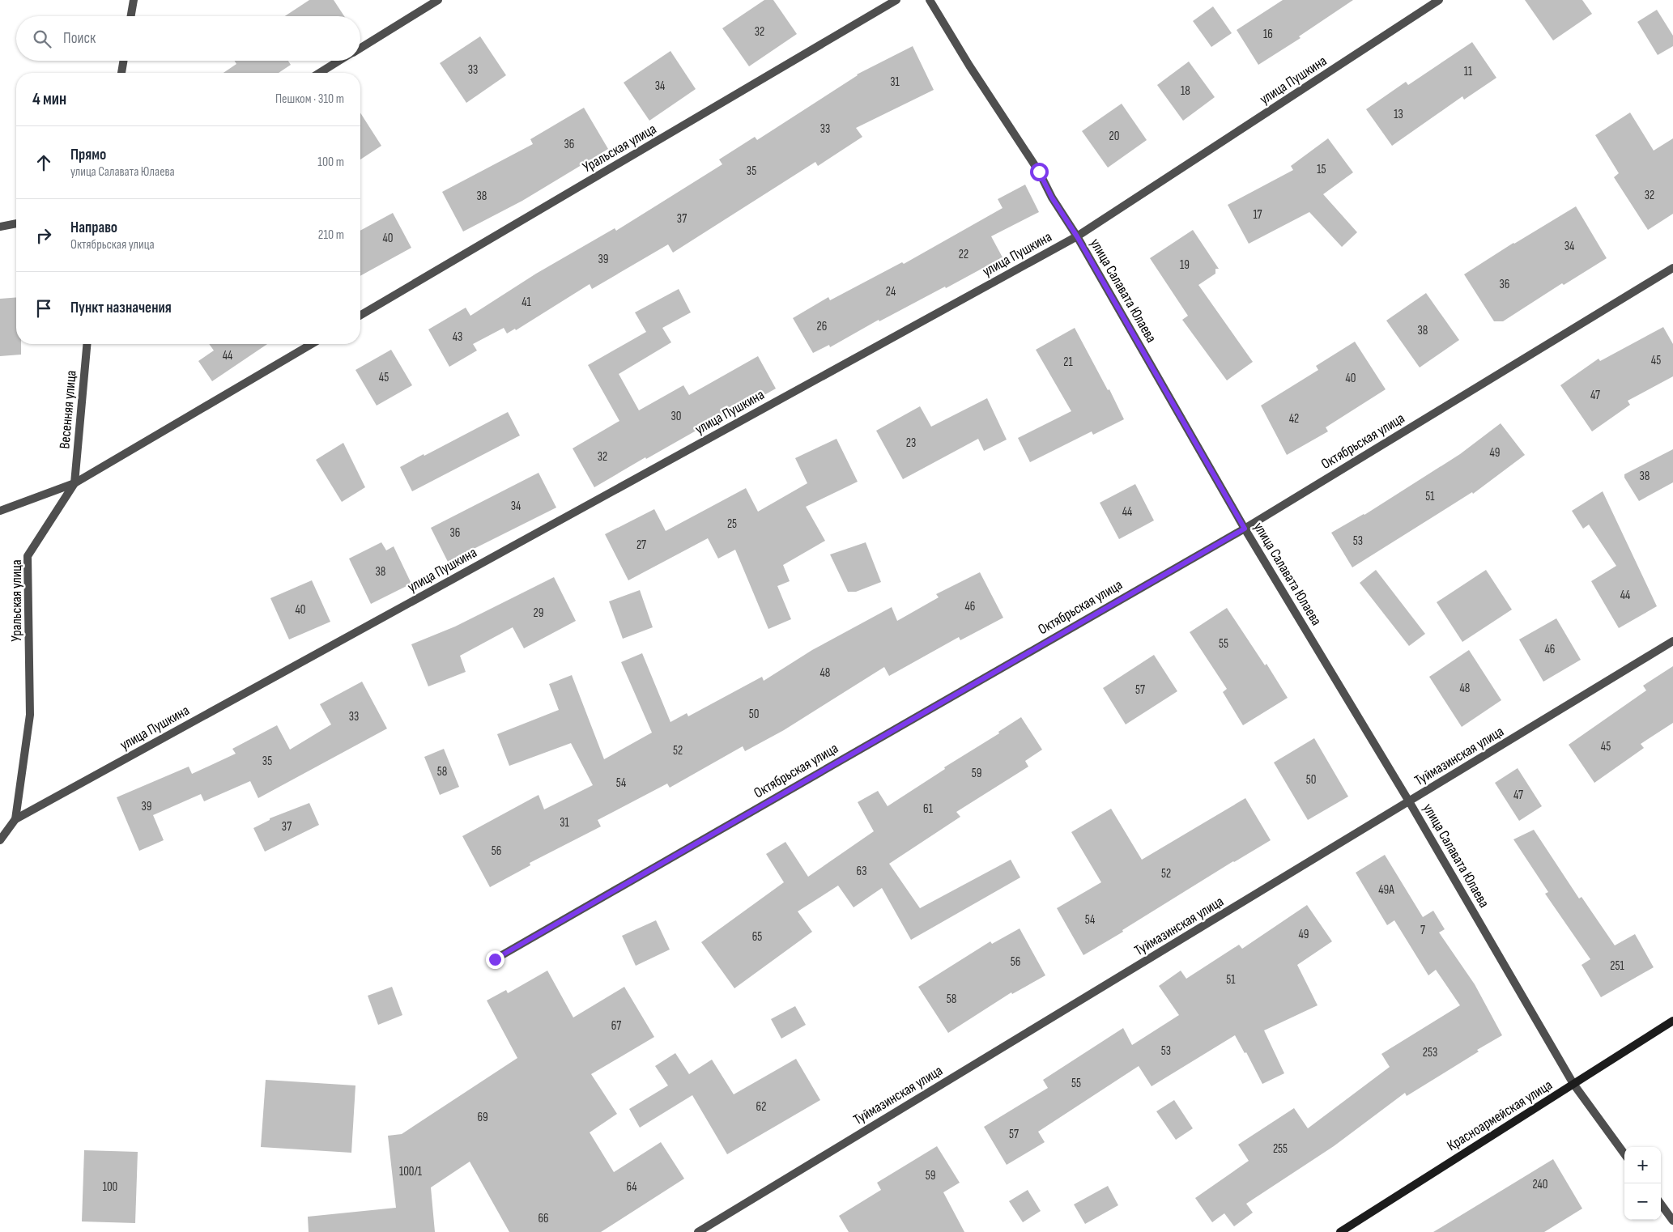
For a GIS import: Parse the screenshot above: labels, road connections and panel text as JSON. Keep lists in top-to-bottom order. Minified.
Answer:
{"streets":{"main road":["Красноармейская улица"],"street":["улица Пушкина","Уральская улица","улица Салавата Юлаева","Весенняя улица","Октябрьская улица","Туймазинская улица"]},"crossings":[["улица Пушкина","Уральская улица"],["улица Пушкина","улица Салавата Юлаева"],["Уральская улица","Весенняя улица"],["улица Салавата Юлаева","Октябрьская улица"],["улица Салавата Юлаева","Туймазинская улица"],["улица Салавата Юлаева","Красноармейская улица"]],"house_numbers":["32","16","33","11","31","34","18","13","33","20","36","15","35","32","38","17","37","40","34","22","39","19","36","24","41","26","38","43","44","45","21","45","40","47","30","42","23","49","32","38","51","34","44","25","36","53","27","38","44","46","40","29","55","46","48","48","57","50","33","45","52","35","58","59","50","54","47","39","61","31","37","56","63","52","49А","54","7","49","65","56","251","51","58","67","53","253","55","62","69","57","255","100/1","59","240","100","64","66"],"page":{"search":"Поиск","heading":["4 мин","Пешком · 310 m"],"list":[["Прямо","улица Салавата Юлаева","100 m"],["Направо","Октябрьская улица","210 m"],"Пункт назначения"],"map_buttons":["+","−"]}}
